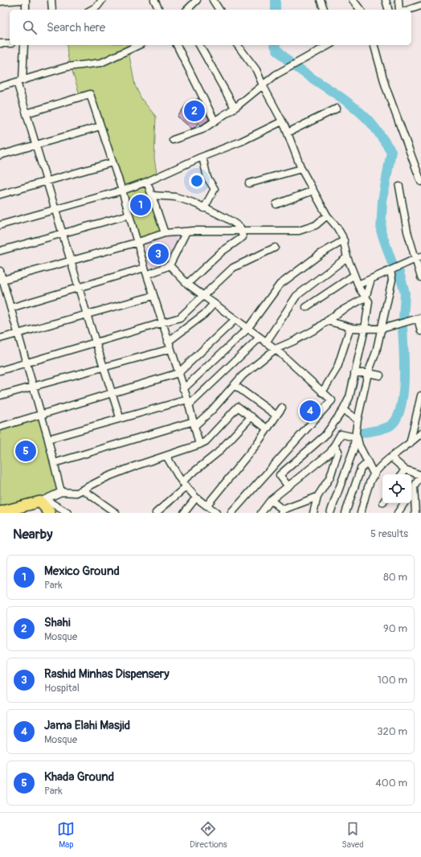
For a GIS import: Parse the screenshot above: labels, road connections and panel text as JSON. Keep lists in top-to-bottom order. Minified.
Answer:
{"page":{"search":"Search here","pins":["2","1","3","4","5"],"heading":["Nearby","5 results"],"list":[{"mark":"1","name":"Mexico Ground","note":"Park","value":"80 m"},{"mark":"2","name":"Shahi","note":"Mosque","value":"90 m"},{"mark":"3","name":"Rashid Minhas Dispensery","note":"Hospital","value":"100 m"},{"mark":"4","name":"Jama Elahi Masjid","note":"Mosque","value":"320 m"},{"mark":"5","name":"Khada Ground","note":"Park","value":"400 m"}],"nav":["Map","Directions","Saved"]}}
